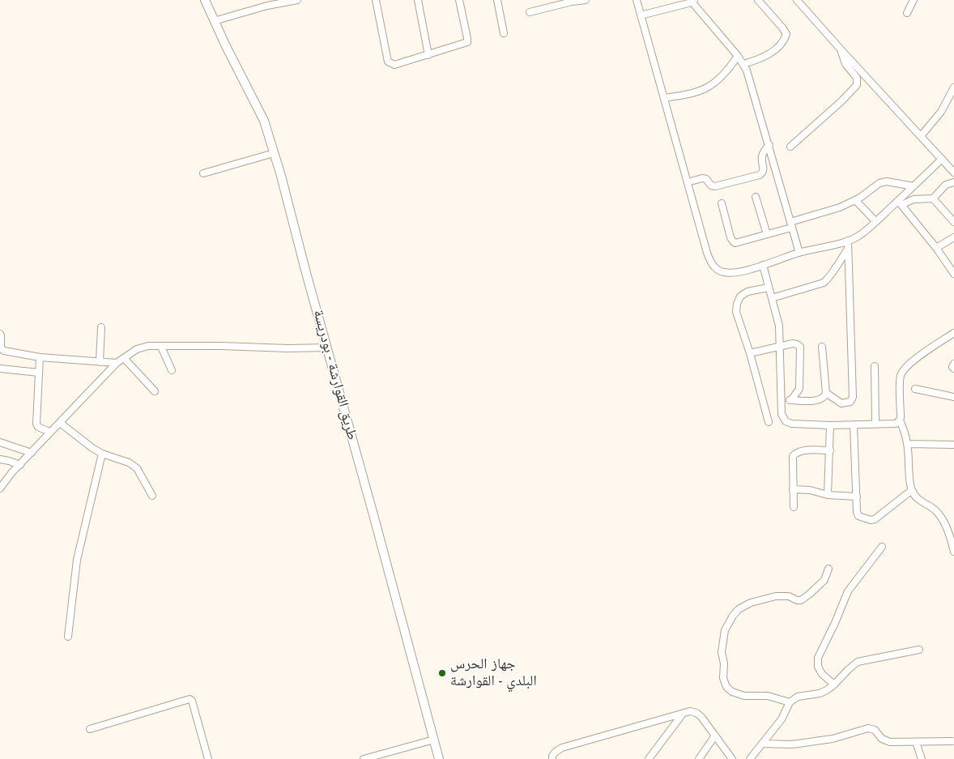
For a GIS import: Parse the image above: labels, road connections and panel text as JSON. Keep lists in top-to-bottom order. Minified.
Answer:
{"streets":{"main road":["طريق القوارشة - بودريسة"]},"places":["جهاز الحرس البلدي - القوارشة"]}
